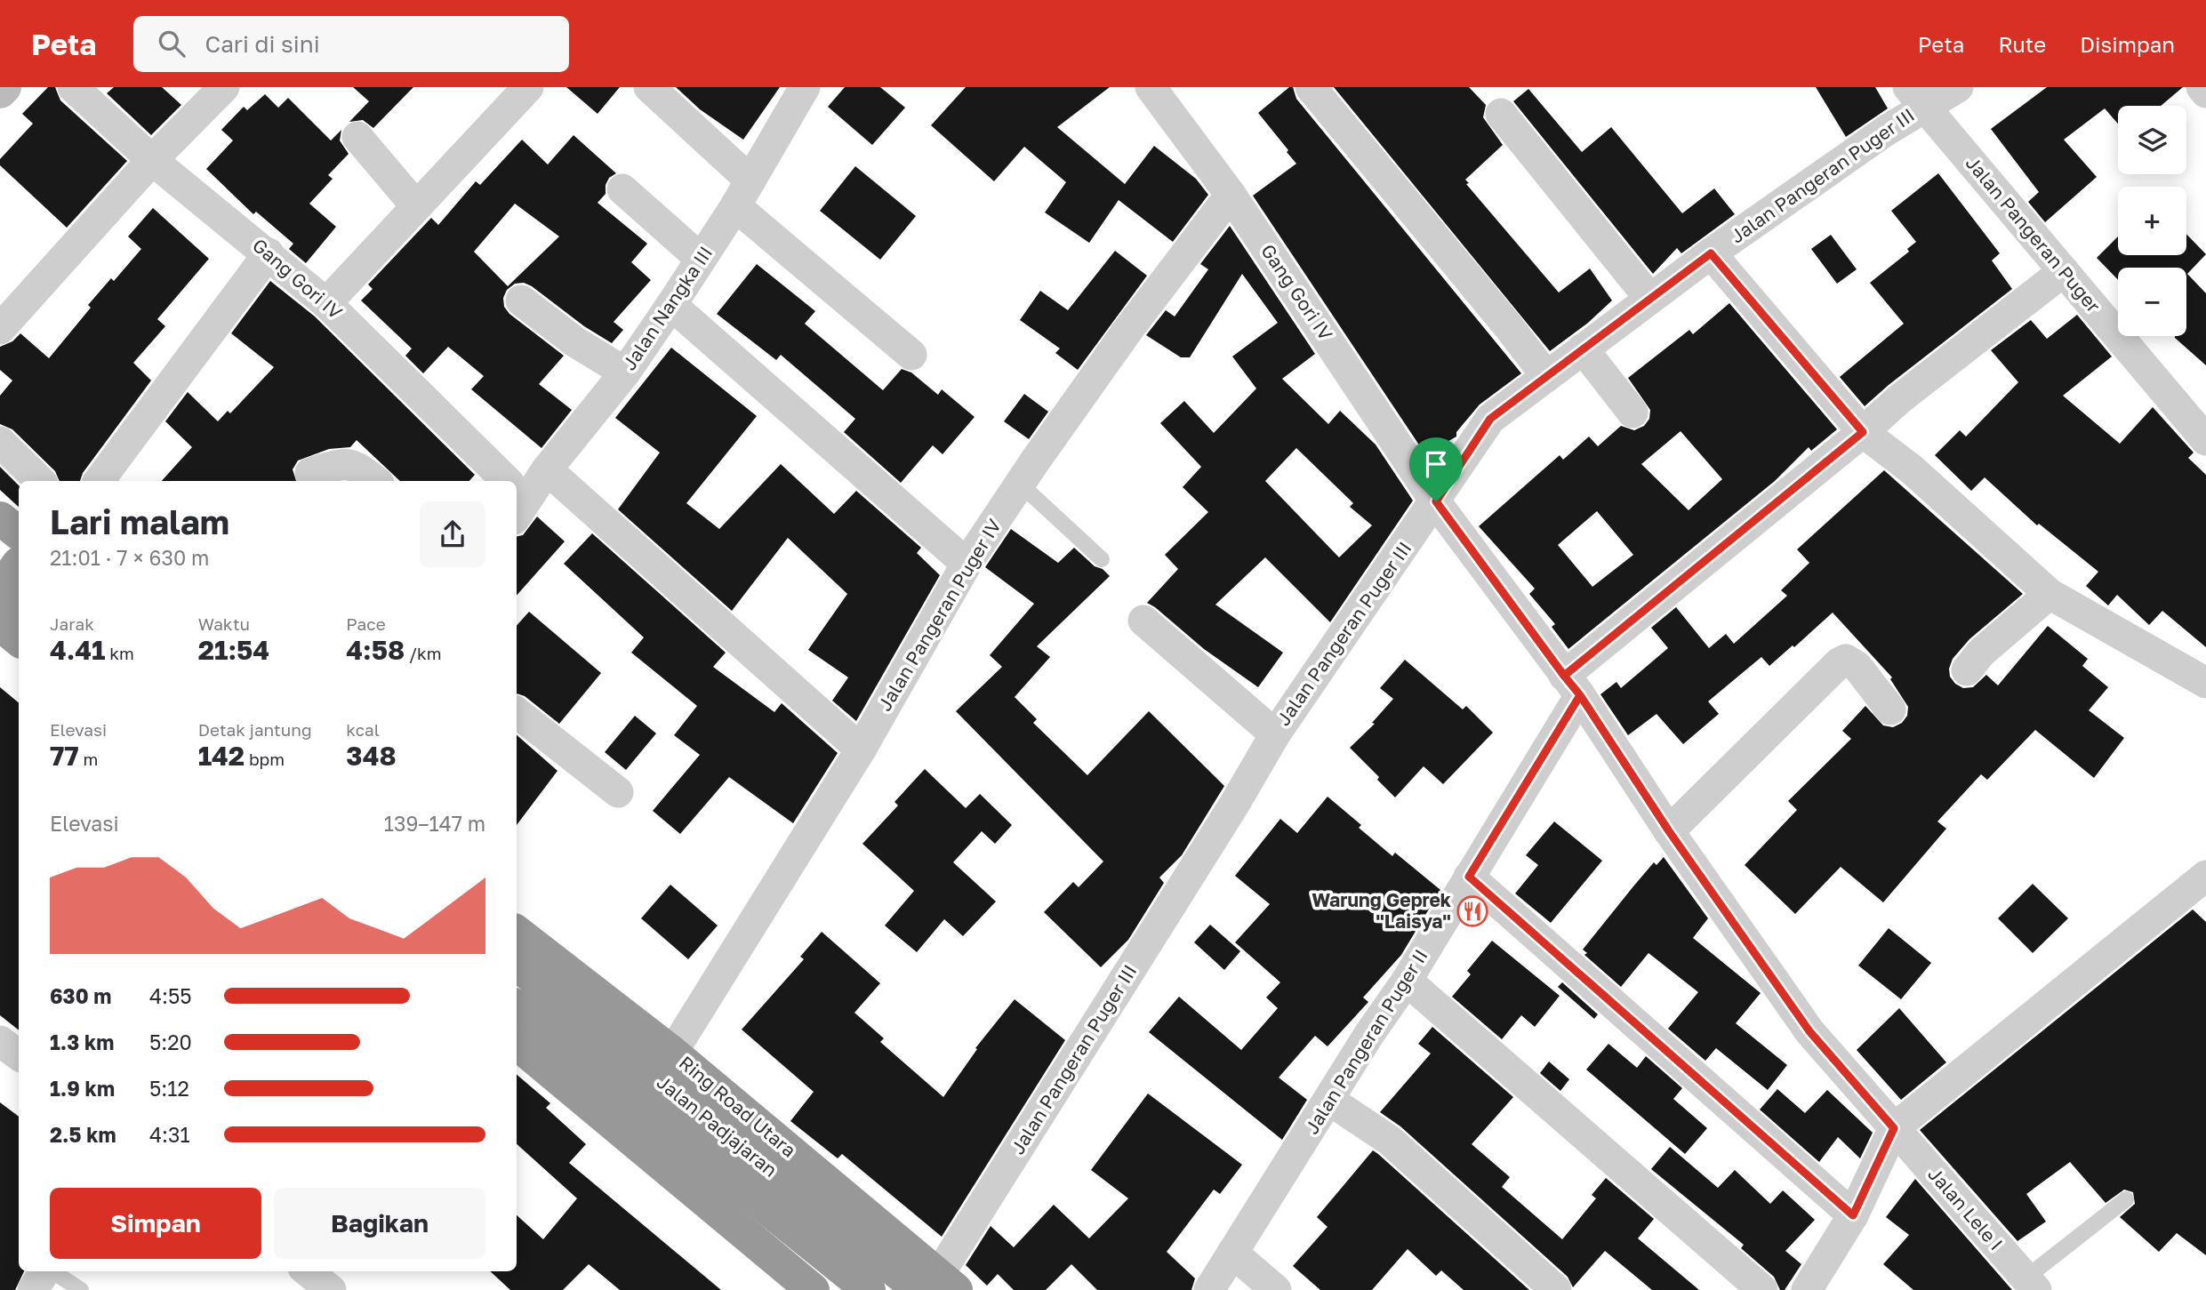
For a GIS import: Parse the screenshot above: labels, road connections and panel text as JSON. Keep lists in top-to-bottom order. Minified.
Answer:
{"streets":{"highway":["Ring Road Utara","Jalan Padjajaran"],"street":["Jalan Pangeran Puger III","Jalan Pangeran Puger","Gang Gori IV","Jalan Nangka III","Jalan Pangeran Puger IV","Jalan Pangeran Puger II","Jalan Lele I"]},"crossings":[["Jalan Pangeran Puger III","Jalan Pangeran Puger"],["Jalan Pangeran Puger III","Gang Gori IV"],["Jalan Pangeran Puger III","Ring Road Utara"],["Jalan Pangeran Puger III","Jalan Padjajaran"],["Jalan Pangeran Puger","Jalan Pangeran Puger II"],["Gang Gori IV","Jalan Pangeran Puger IV"],["Gang Gori IV","Jalan Pangeran Puger II"],["Gang Gori IV","Jalan Lele I"],["Jalan Pangeran Puger IV","Ring Road Utara"],["Ring Road Utara","Jalan Padjajaran"]],"places":{"restaurant":["Warung Geprek \"Laisya\""]},"page":{"header":"Peta","search":"Cari di sini","nav":["Peta","Rute","Disimpan"],"map_buttons":["+","−"],"heading":["Lari malam","21:01 · 7 × 630 m"],"stats":[["Jarak","4.41 km"],["Waktu","21:54"],["Pace","4:58 /km"],["Elevasi","77 m"],["Detak jantung","142 bpm"],["kcal","348"]],"chart":["Elevasi","139–147 m"],"list":[{"name":"630 m","note":"4:55"},{"name":"1.3 km","note":"5:20"},{"name":"1.9 km","note":"5:12"},{"name":"2.5 km","note":"4:31"}],"buttons":["Simpan","Bagikan"]}}
